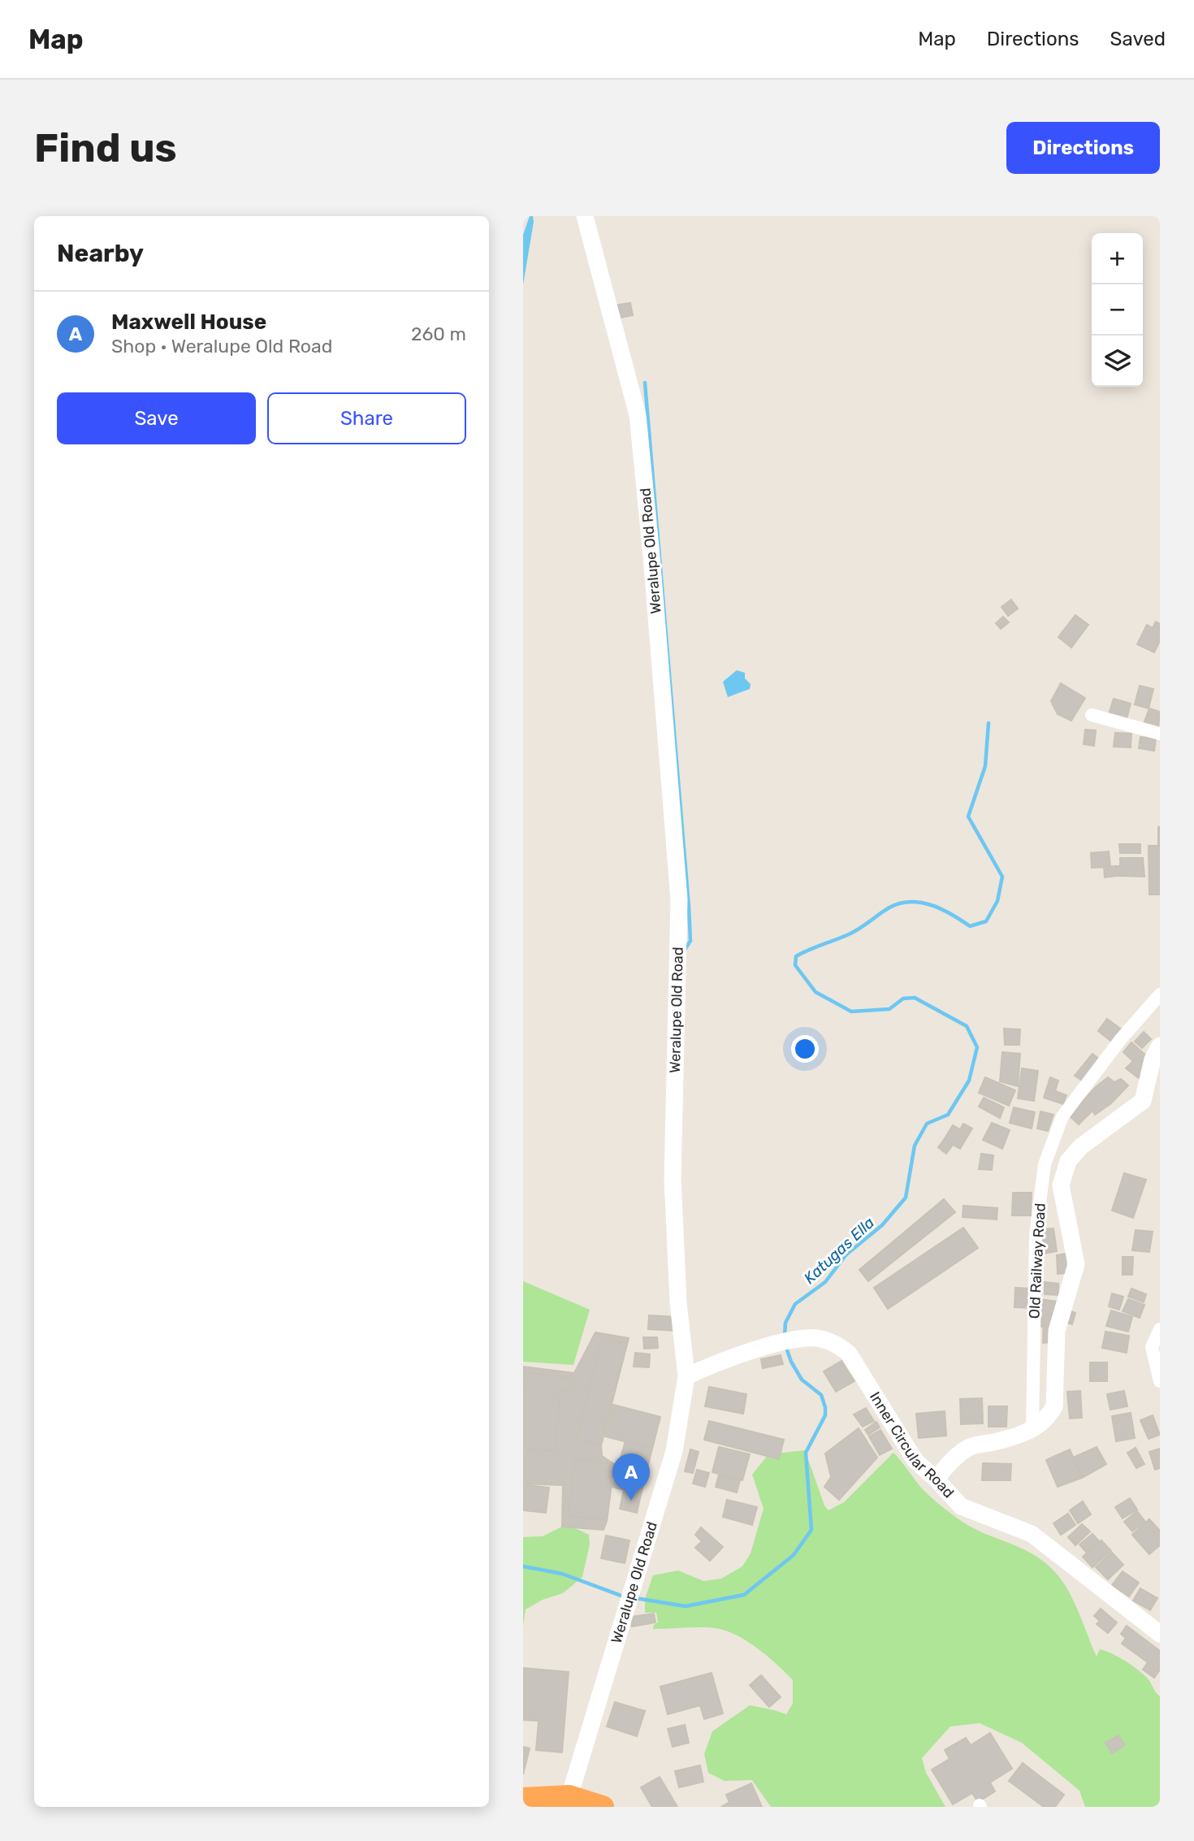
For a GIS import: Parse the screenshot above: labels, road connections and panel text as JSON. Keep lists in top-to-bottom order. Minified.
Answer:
{"streets":{"street":["Weralupe Old Road","Old Railway Road","Inner Circular Road"]},"crossings":[["Weralupe Old Road","Inner Circular Road"]],"water":["Katugas Ella"],"page":{"header":"Map","nav":["Map","Directions","Saved"],"buttons":["Directions",["Save","Share"]],"title":"Find us","heading":"Nearby","map_buttons":["+","−"],"list":[{"mark":"A","name":"Maxwell House","note":"Shop · Weralupe Old Road","value":"260 m"}],"pins":"A"}}
